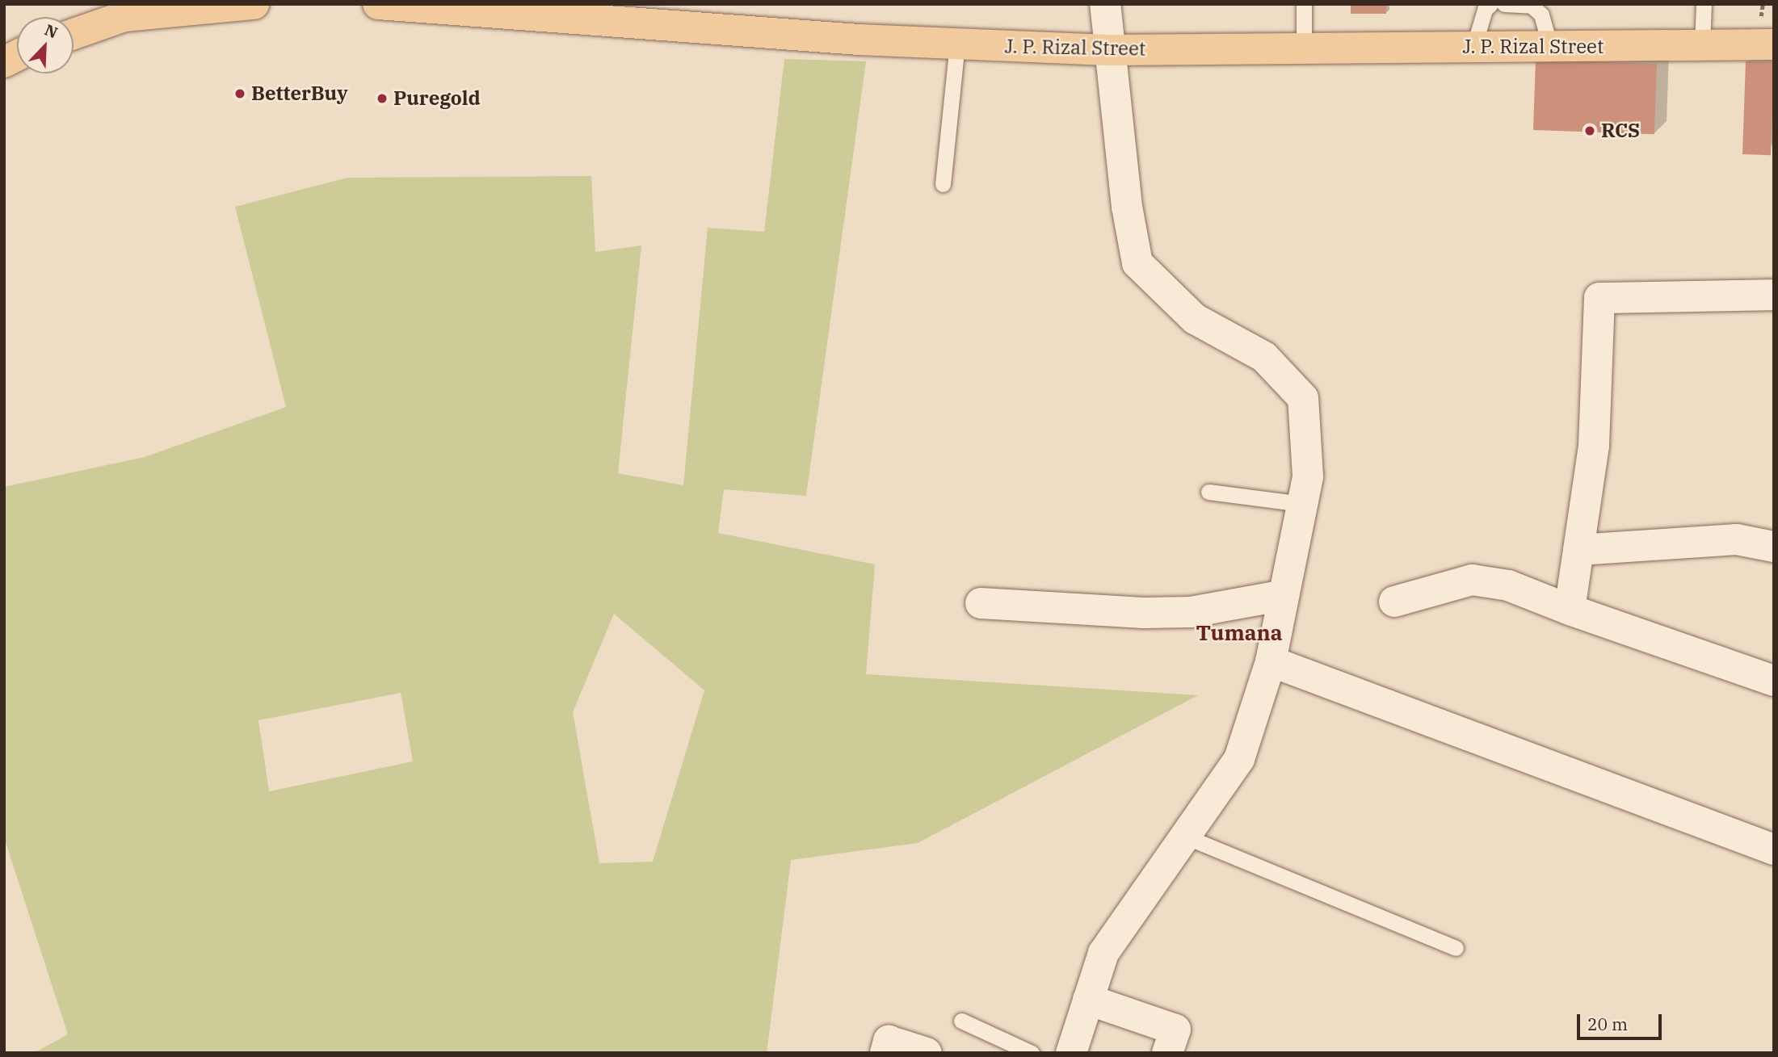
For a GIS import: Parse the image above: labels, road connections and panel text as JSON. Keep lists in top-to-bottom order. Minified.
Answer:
{"streets":{"main road":["J. P. Rizal Street"]},"districts":["Tumana"],"places":["BetterBuy","Puregold","RCS"],"scale_bar":"20 m","north":"top right"}
